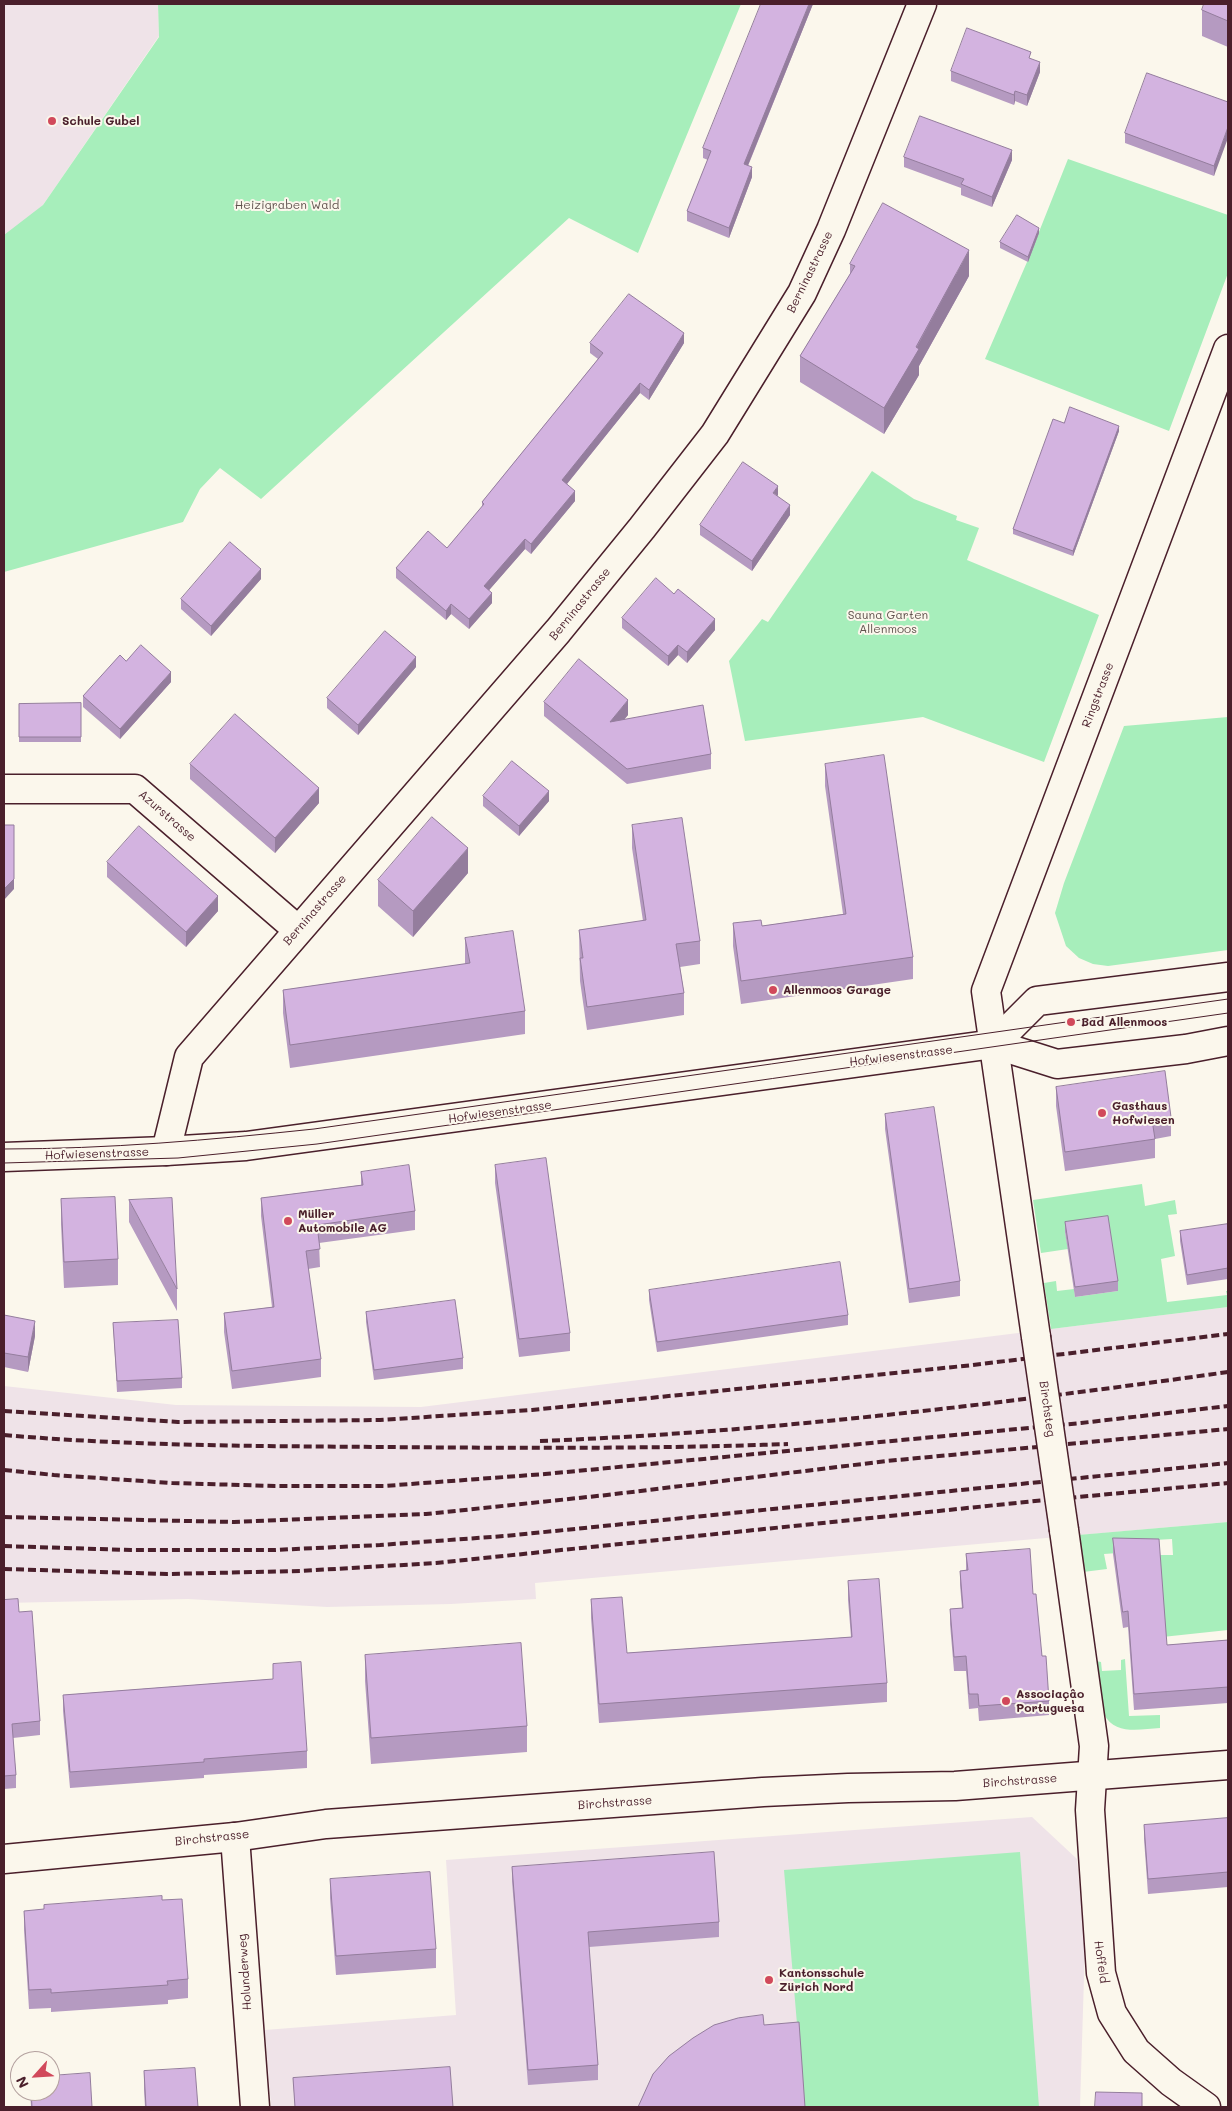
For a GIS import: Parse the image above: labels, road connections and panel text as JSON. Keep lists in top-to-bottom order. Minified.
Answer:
{"streets":{"street":["Berninastrasse","Ringstrasse","Azurstrasse","Hofwiesenstrasse","Birchsteg","Birchstrasse","Hoffeld","Holunderweg"]},"crossings":[["Berninastrasse","Azurstrasse"],["Berninastrasse","Hofwiesenstrasse"],["Ringstrasse","Hofwiesenstrasse"],["Ringstrasse","Birchsteg"],["Hofwiesenstrasse","Birchsteg"],["Birchsteg","Birchstrasse"],["Birchsteg","Hoffeld"],["Birchstrasse","Hoffeld"],["Birchstrasse","Holunderweg"]],"parks":["Heizigraben Wald","Sauna Garten Allenmoos"],"places":["Schule Gubel","Allenmoos Garage","Bad Allenmoos","Gasthaus Hofwiesen","Müller Automobile AG","Associaçâo Portuguesa","Kantonsschule Zürich Nord"],"north":"bottom left"}
